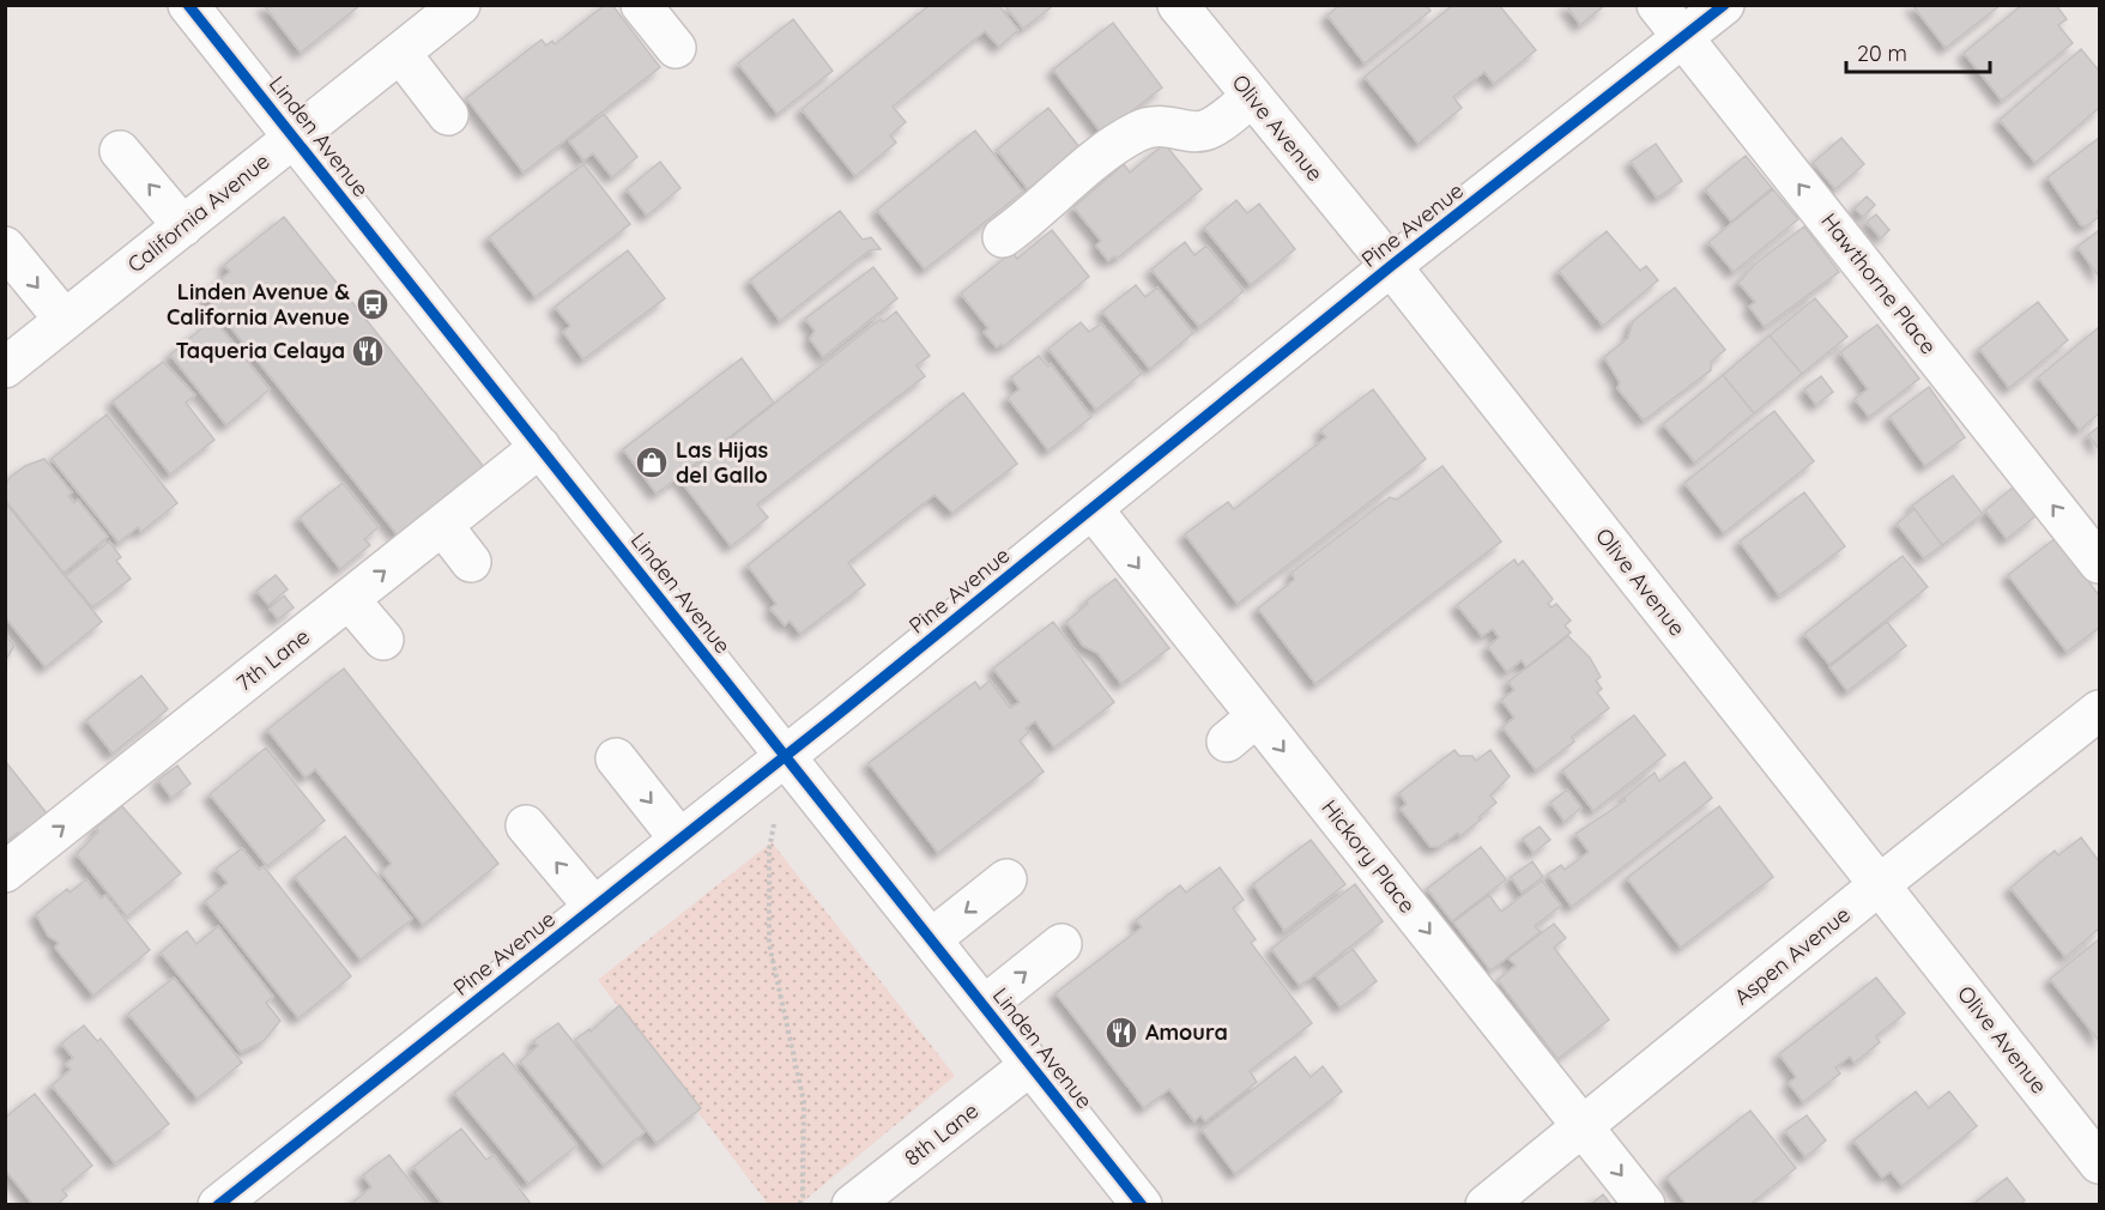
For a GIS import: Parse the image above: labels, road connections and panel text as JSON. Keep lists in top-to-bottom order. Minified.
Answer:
{"streets":{"street":["Olive Avenue","Linden Avenue","California Avenue","Pine Avenue","Hawthorne Place","7th Lane","Hickory Place","Aspen Avenue","8th Lane"]},"crossings":[["Olive Avenue","Pine Avenue"],["Olive Avenue","Aspen Avenue"],["Linden Avenue","California Avenue"],["Linden Avenue","Pine Avenue"],["Linden Avenue","7th Lane"],["Linden Avenue","8th Lane"],["Pine Avenue","Hawthorne Place"],["Pine Avenue","Hickory Place"],["Hickory Place","Aspen Avenue"]],"one_way":["Hawthorne Place","7th Lane","Hickory Place"],"places":{"bus stop":["Linden Avenue & California Avenue"],"restaurant":["Taqueria Celaya","Amoura"],"shop":["Las Hijas del Gallo"]},"scale_bar":"20 m"}
